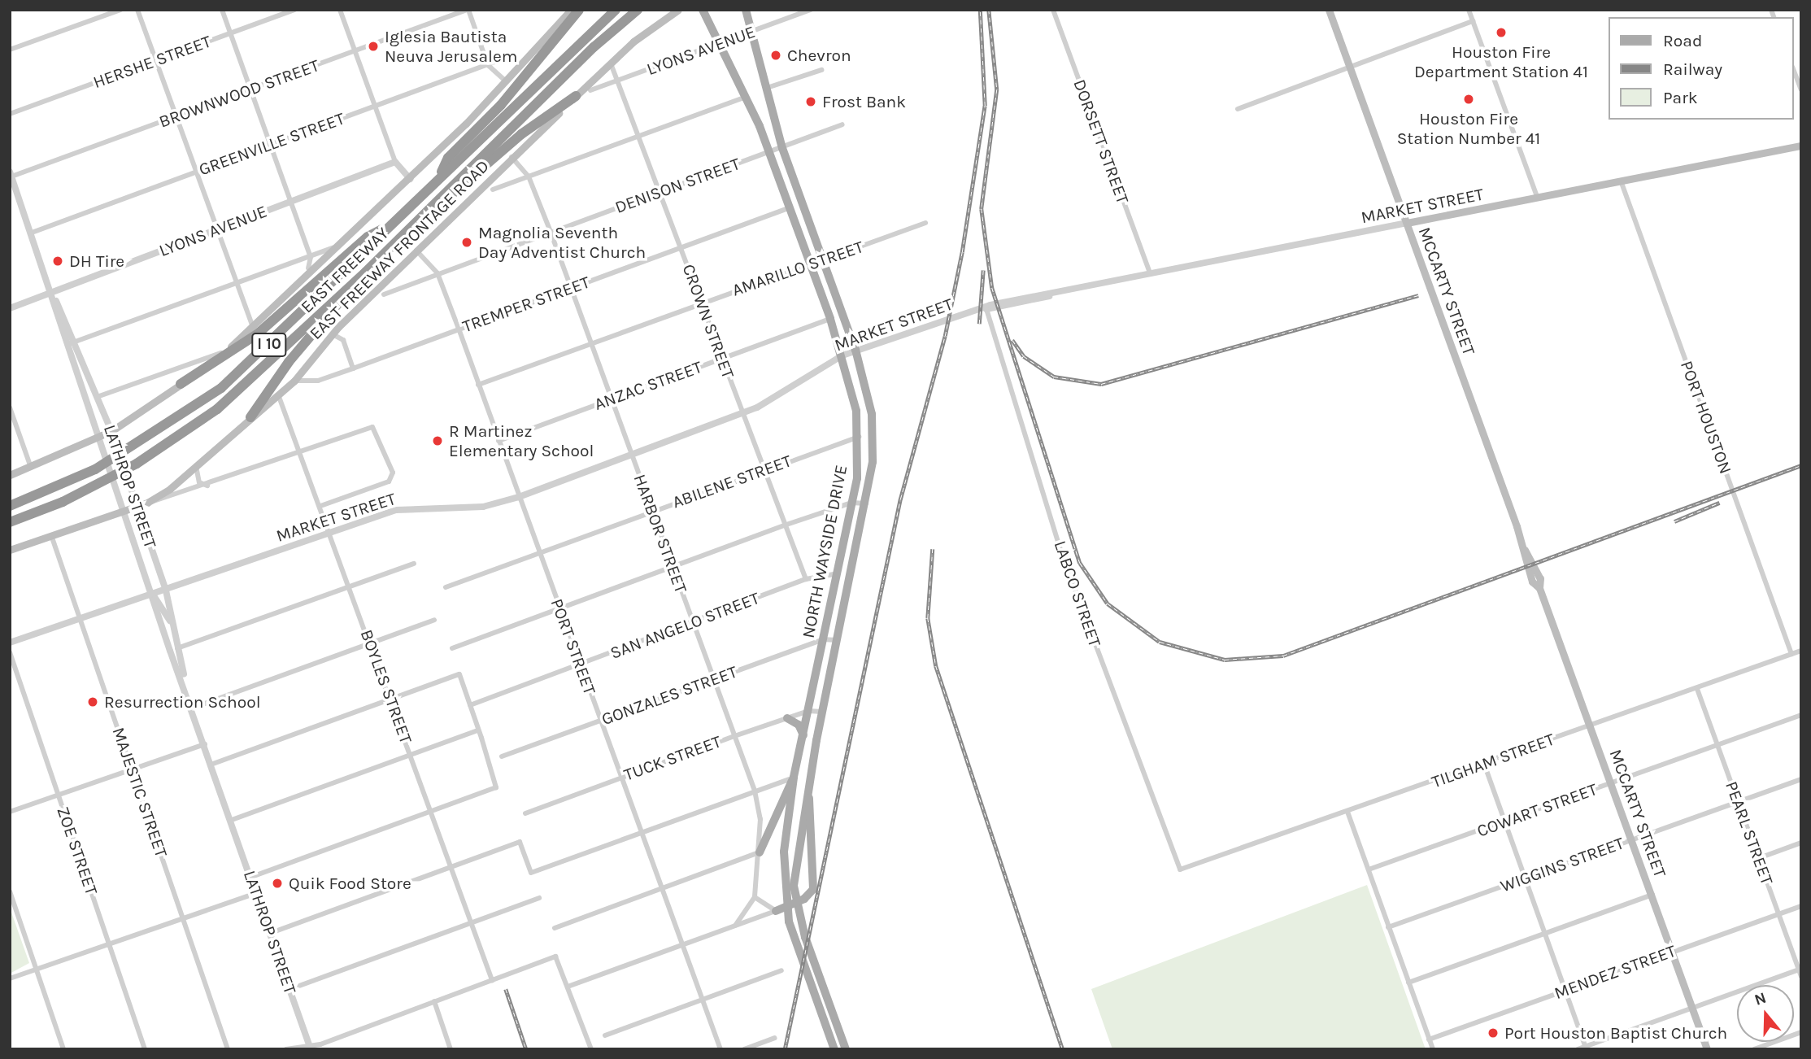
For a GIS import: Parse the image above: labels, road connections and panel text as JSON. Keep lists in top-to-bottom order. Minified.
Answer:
{"streets":{"highway":["EAST FREEWAY","I 10"],"main road":["MARKET STREET","EAST FREEWAY FRONTAGE ROAD","MCCARTY STREET","NORTH WAYSIDE DRIVE"],"street":["LYONS AVENUE","HERSHE STREET","BROWNWOOD STREET","DORSETT STREET","GREENVILLE STREET","DENISON STREET","AMARILLO STREET","TREMPER STREET","CROWN STREET","ANZAC STREET","PORT HOUSTON","ABILENE STREET","LATHROP STREET","HARBOR STREET","LABCO STREET","SAN ANGELO STREET","PORT STREET","BOYLES STREET","GONZALES STREET","TUCK STREET","TILGHAM STREET","MAJESTIC STREET","COWART STREET","PEARL STREET","ZOE STREET","WIGGINS STREET","MENDEZ STREET"]},"crossings":[["LYONS AVENUE","CROWN STREET"],["LYONS AVENUE","LATHROP STREET"],["LYONS AVENUE","NORTH WAYSIDE DRIVE"],["BROWNWOOD STREET","LATHROP STREET"],["DORSETT STREET","MARKET STREET"],["GREENVILLE STREET","LATHROP STREET"],["DENISON STREET","CROWN STREET"],["DENISON STREET","HARBOR STREET"],["DENISON STREET","NORTH WAYSIDE DRIVE"],["DENISON STREET","PORT STREET"],["MARKET STREET","MCCARTY STREET"],["MARKET STREET","CROWN STREET"],["MARKET STREET","PORT HOUSTON"],["MARKET STREET","LATHROP STREET"],["MARKET STREET","HARBOR STREET"],["MARKET STREET","NORTH WAYSIDE DRIVE"],["MARKET STREET","LABCO STREET"],["MARKET STREET","PORT STREET"],["MARKET STREET","BOYLES STREET"],["MARKET STREET","MAJESTIC STREET"],["EAST FREEWAY FRONTAGE ROAD","TREMPER STREET"],["EAST FREEWAY FRONTAGE ROAD","CROWN STREET"],["EAST FREEWAY FRONTAGE ROAD","LATHROP STREET"],["EAST FREEWAY FRONTAGE ROAD","HARBOR STREET"],["EAST FREEWAY FRONTAGE ROAD","PORT STREET"],["EAST FREEWAY FRONTAGE ROAD","BOYLES STREET"],["EAST FREEWAY FRONTAGE ROAD","MAJESTIC STREET"],["AMARILLO STREET","CROWN STREET"],["AMARILLO STREET","HARBOR STREET"],["AMARILLO STREET","NORTH WAYSIDE DRIVE"],["AMARILLO STREET","PORT STREET"],["MCCARTY STREET","TILGHAM STREET"],["MCCARTY STREET","COWART STREET"],["MCCARTY STREET","WIGGINS STREET"],["MCCARTY STREET","MENDEZ STREET"],["TREMPER STREET","CROWN STREET"],["TREMPER STREET","HARBOR STREET"],["TREMPER STREET","NORTH WAYSIDE DRIVE"],["TREMPER STREET","PORT STREET"],["CROWN STREET","ANZAC STREET"],["CROWN STREET","ABILENE STREET"],["CROWN STREET","SAN ANGELO STREET"],["ANZAC STREET","HARBOR STREET"],["ANZAC STREET","NORTH WAYSIDE DRIVE"],["ANZAC STREET","PORT STREET"],["PORT HOUSTON","TILGHAM STREET"],["ABILENE STREET","HARBOR STREET"],["ABILENE STREET","NORTH WAYSIDE DRIVE"],["ABILENE STREET","PORT STREET"],["HARBOR STREET","SAN ANGELO STREET"],["HARBOR STREET","GONZALES STREET"],["HARBOR STREET","TUCK STREET"],["NORTH WAYSIDE DRIVE","SAN ANGELO STREET"],["NORTH WAYSIDE DRIVE","GONZALES STREET"],["NORTH WAYSIDE DRIVE","TUCK STREET"],["LABCO STREET","TILGHAM STREET"],["SAN ANGELO STREET","PORT STREET"],["PORT STREET","GONZALES STREET"],["PORT STREET","TUCK STREET"],["TILGHAM STREET","PEARL STREET"],["COWART STREET","PEARL STREET"],["PEARL STREET","WIGGINS STREET"],["PEARL STREET","MENDEZ STREET"]],"places":["Houston Fire Department Station 41","Iglesia Bautista Neuva Jerusalem","Chevron","Houston Fire Station Number 41","Frost Bank","Magnolia Seventh Day Adventist Church","DH Tire","R Martinez Elementary School","Resurrection School","Quik Food Store","Port Houston Baptist Church"],"legend":["Road","Railway","Park"],"north":"top"}
